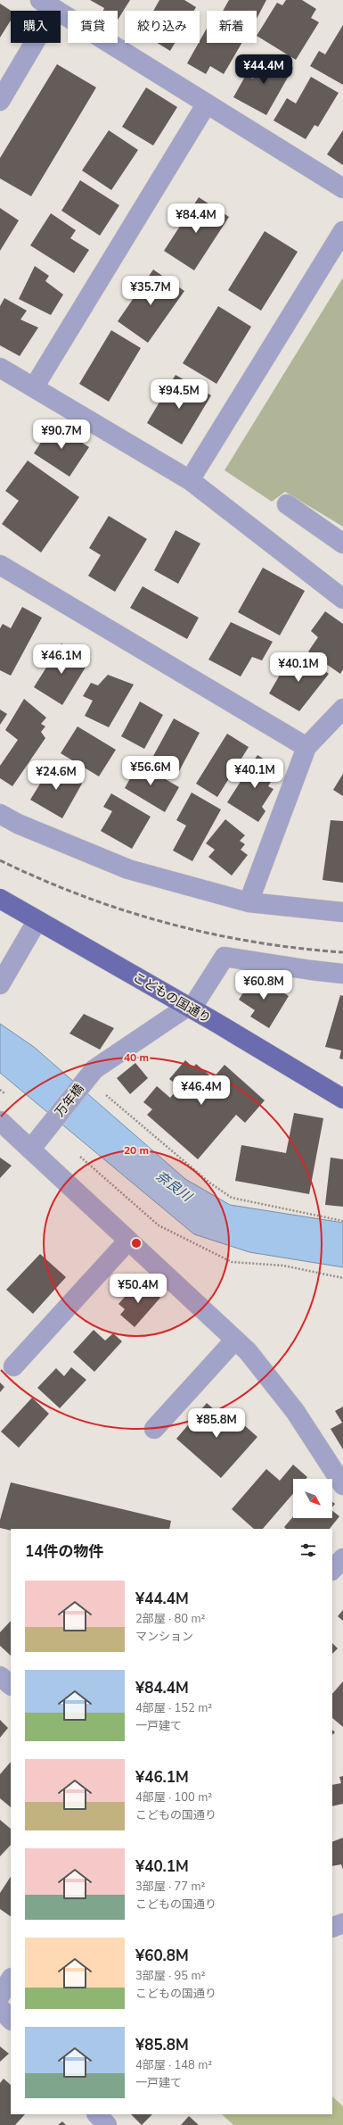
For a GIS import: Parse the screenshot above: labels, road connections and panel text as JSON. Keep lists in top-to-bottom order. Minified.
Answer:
{"streets":{"main road":["こどもの国通り"],"street":["万年橋"]},"crossings":[["こどもの国通り","万年橋"]],"water":["奈良川"],"north":"bottom right","page":{"chip":["購入","賃貸","絞り込み","新着"],"price":["¥44.4M","¥84.4M","¥35.7M","¥94.5M","¥90.7M","¥46.1M","¥40.1M","¥56.6M","¥40.1M","¥24.6M","¥60.8M","¥46.4M","¥50.4M","¥85.8M"],"heading":"14件の物件","list":[{"name":"¥44.4M","note":"2部屋 · 80 m² · マンション"},{"name":"¥84.4M","note":"4部屋 · 152 m² · 一戸建て"},{"name":"¥46.1M","note":"4部屋 · 100 m² · こどもの国通り"},{"name":"¥40.1M","note":"3部屋 · 77 m² · こどもの国通り"},{"name":"¥60.8M","note":"3部屋 · 95 m² · こどもの国通り"},{"name":"¥85.8M","note":"4部屋 · 148 m² · 一戸建て"}]},"rings":["40 m","20 m"]}
